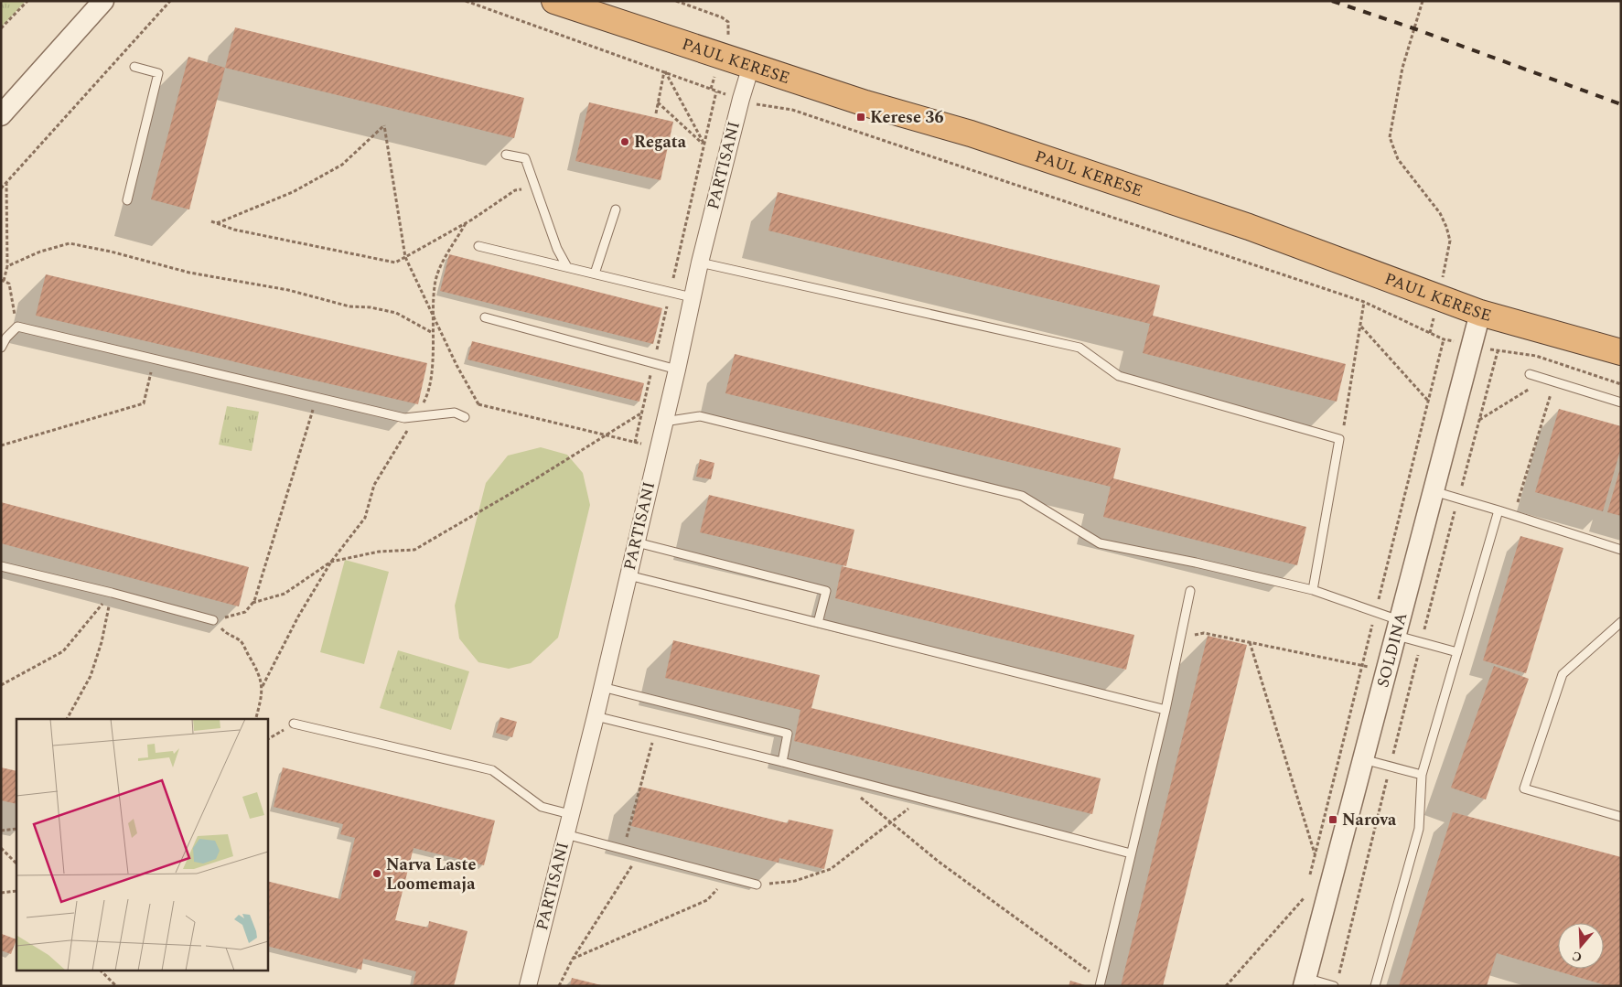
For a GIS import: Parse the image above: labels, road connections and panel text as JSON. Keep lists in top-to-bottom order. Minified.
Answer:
{"streets":{"highway":["PAUL KERESE"],"street":["PARTISANI","SOLDINA"]},"crossings":[["PAUL KERESE","PARTISANI"],["PAUL KERESE","SOLDINA"]],"places":{"transit":["Kerese 36","Narova"],"other":["Regata","Narva Laste Loomemaja"]},"north":"bottom"}
